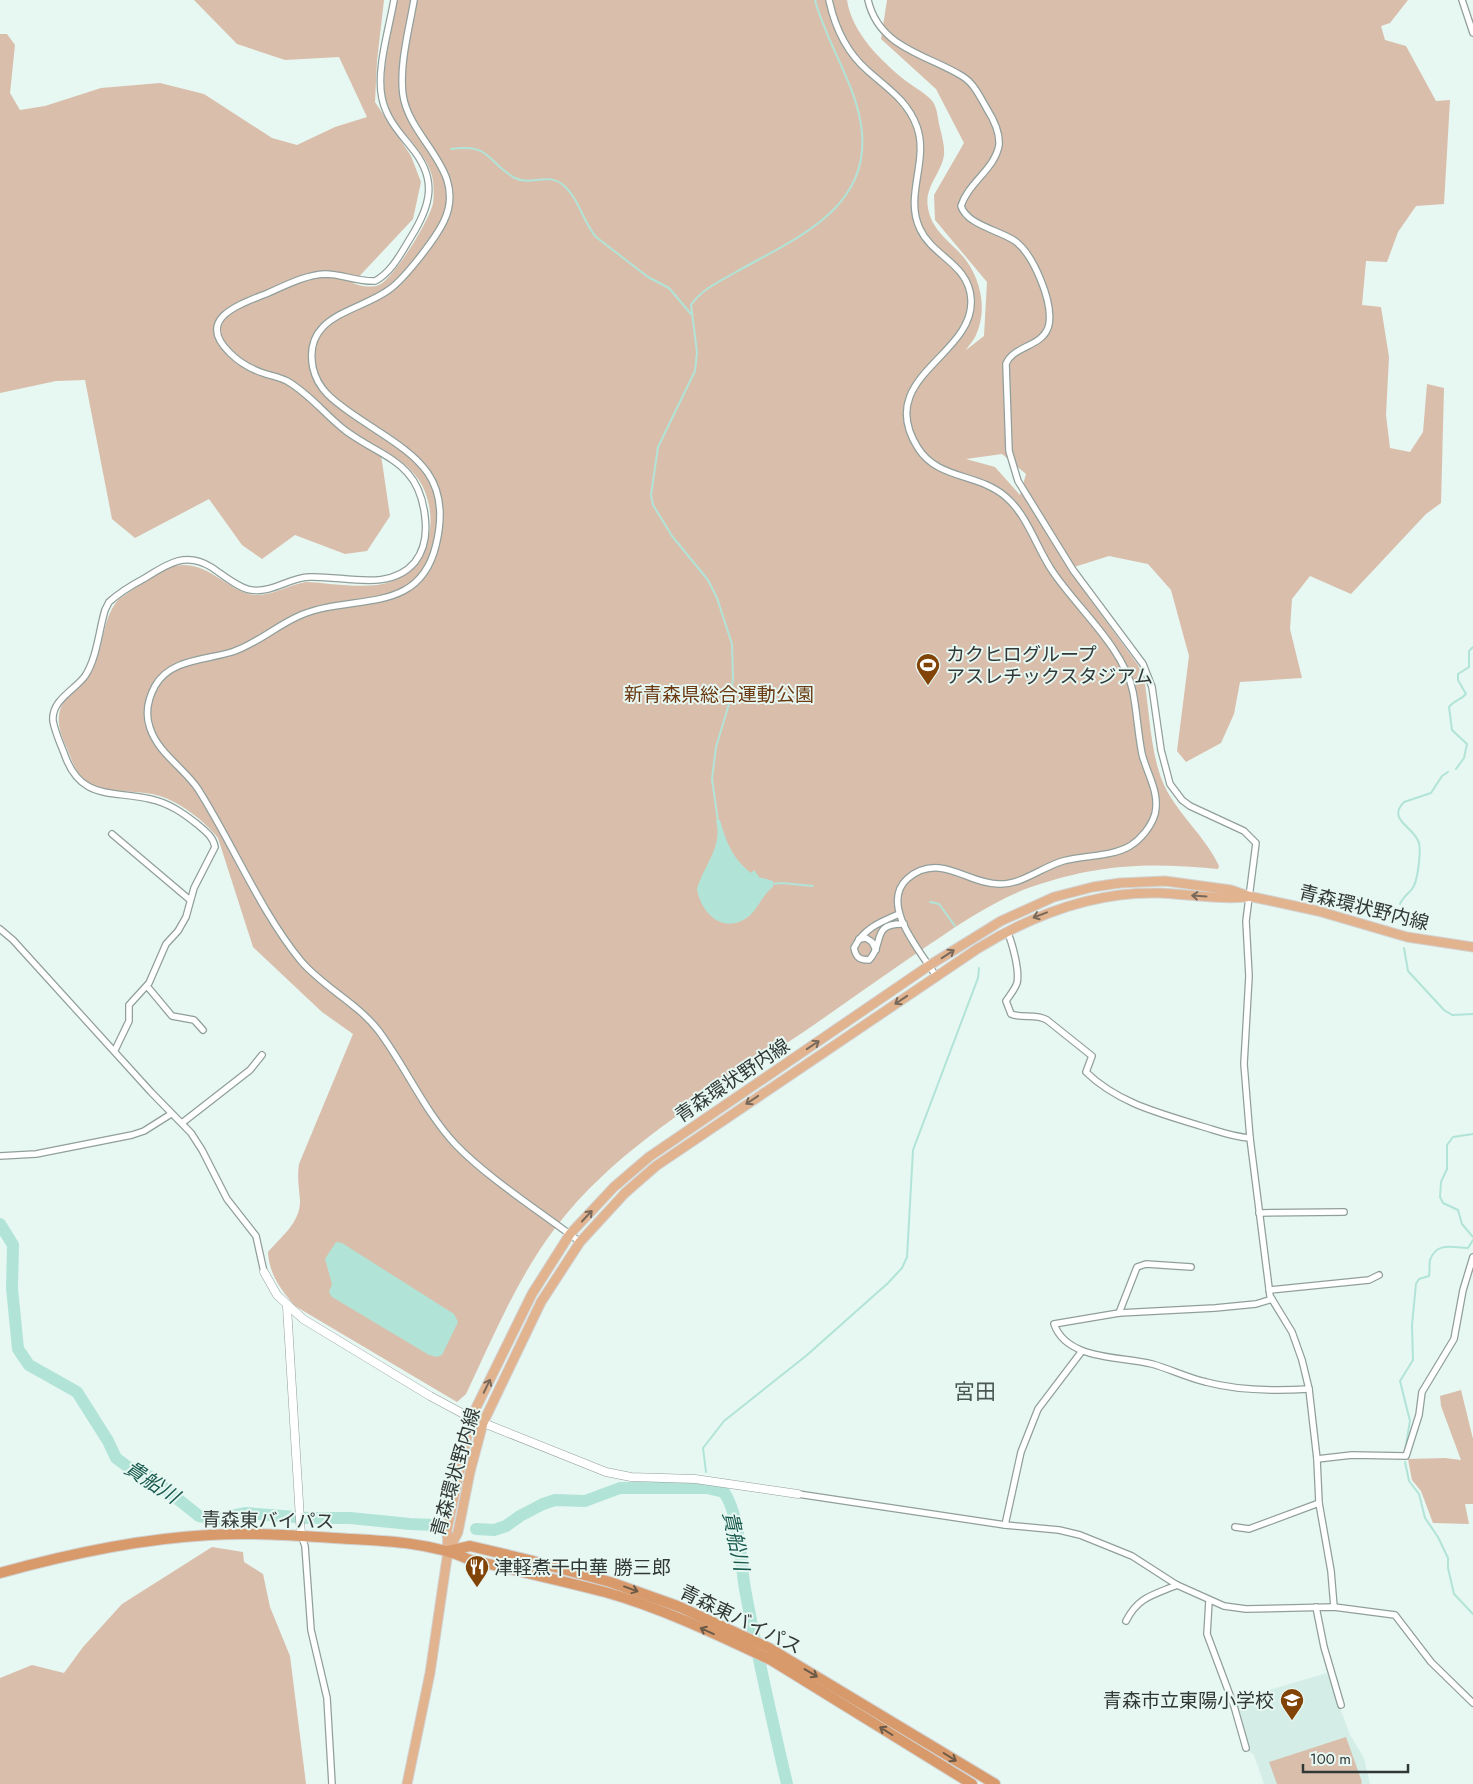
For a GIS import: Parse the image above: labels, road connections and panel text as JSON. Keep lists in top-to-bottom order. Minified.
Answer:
{"streets":{"highway":["青森東バイパス"],"main road":["青森環状野内線"]},"crossings":[["青森環状野内線","青森東バイパス"]],"districts":["宮田"],"water":["貴船川"],"parks":["新青森県総合運動公園"],"places":{"sports":["カクヒログループ アスレチックスタジアム"],"restaurant":["津軽煮干中華 勝三郎"],"school or university":["青森市立東陽小学校"]},"scale_bar":"100 m"}
